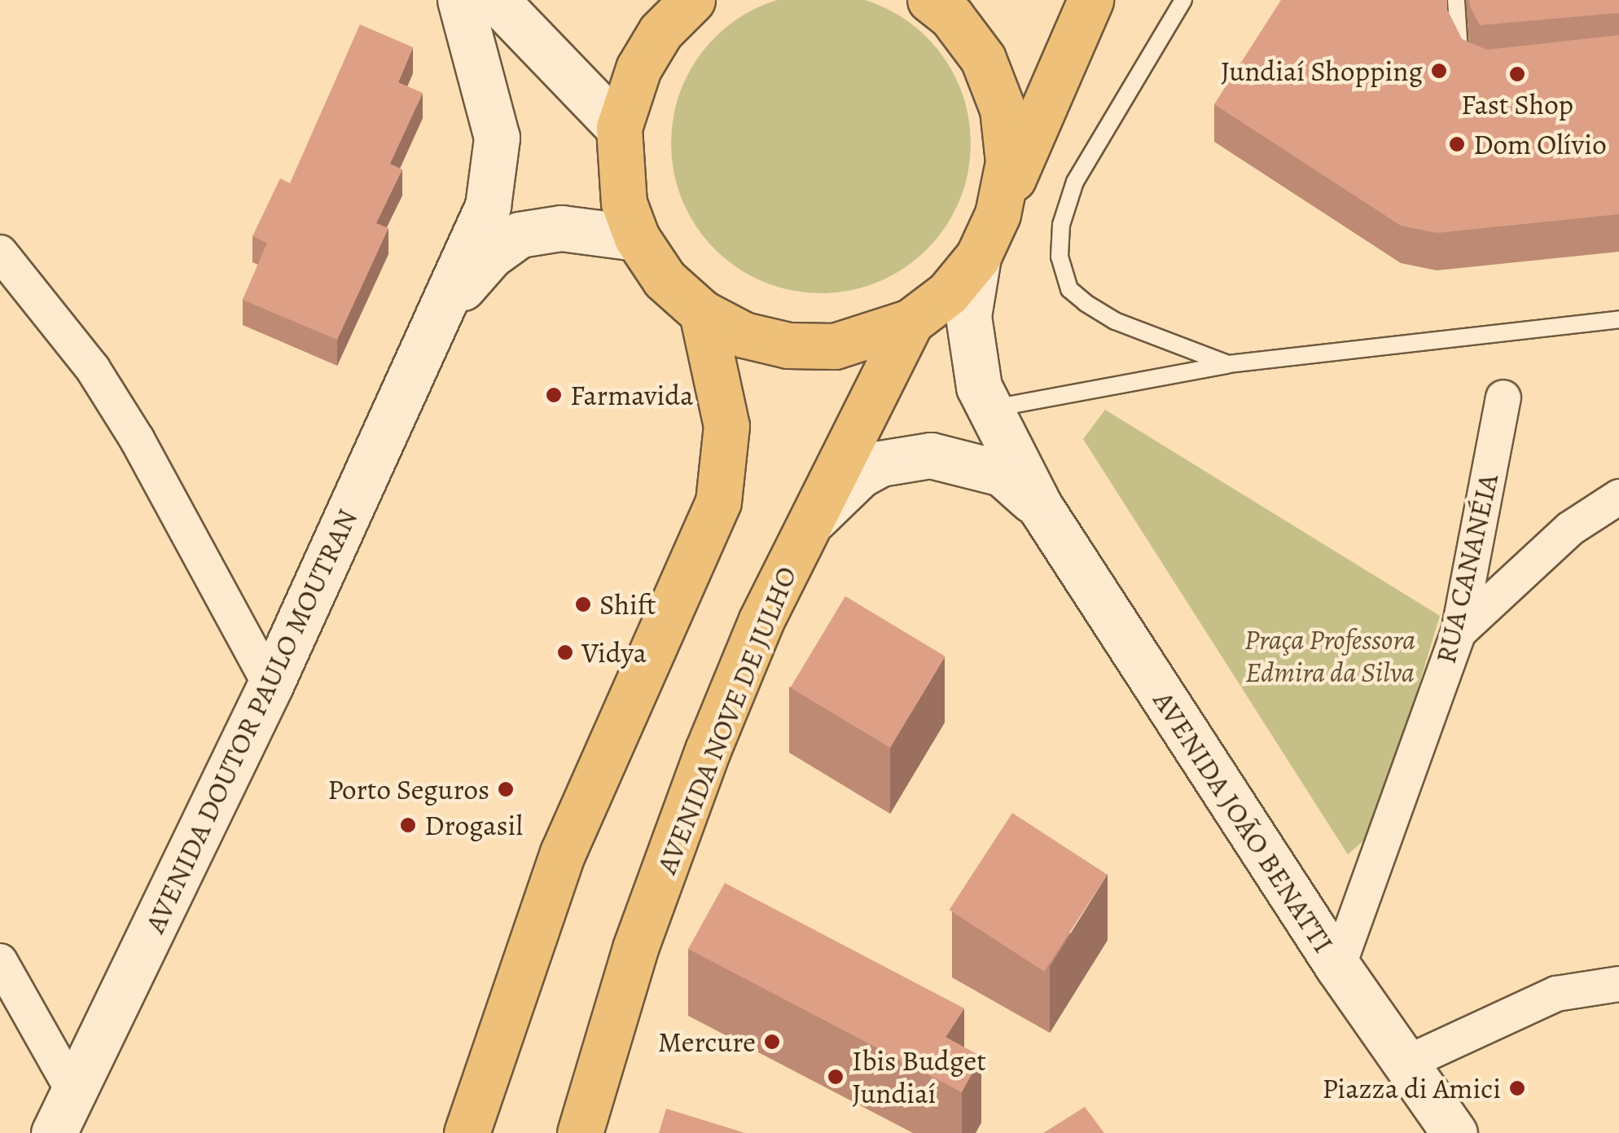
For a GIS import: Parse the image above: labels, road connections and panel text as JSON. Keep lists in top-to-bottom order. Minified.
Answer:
{"streets":{"main road":["AVENIDA NOVE DE JULHO"],"street":["RUA CANANÉIA","AVENIDA DOUTOR PAULO MOUTRAN","AVENIDA JOÃO BENATTI"]},"crossings":[["RUA CANANÉIA","AVENIDA JOÃO BENATTI"],["AVENIDA NOVE DE JULHO","AVENIDA JOÃO BENATTI"]],"parks":["Praça Professora Edmira da Silva"],"places":["Jundiaí Shopping","Fast Shop","Dom Olívio","Farmavida","Shift","Vidya","Porto Seguros","Drogasil","Mercure","Ibis Budget Jundiaí","Piazza di Amici"]}
